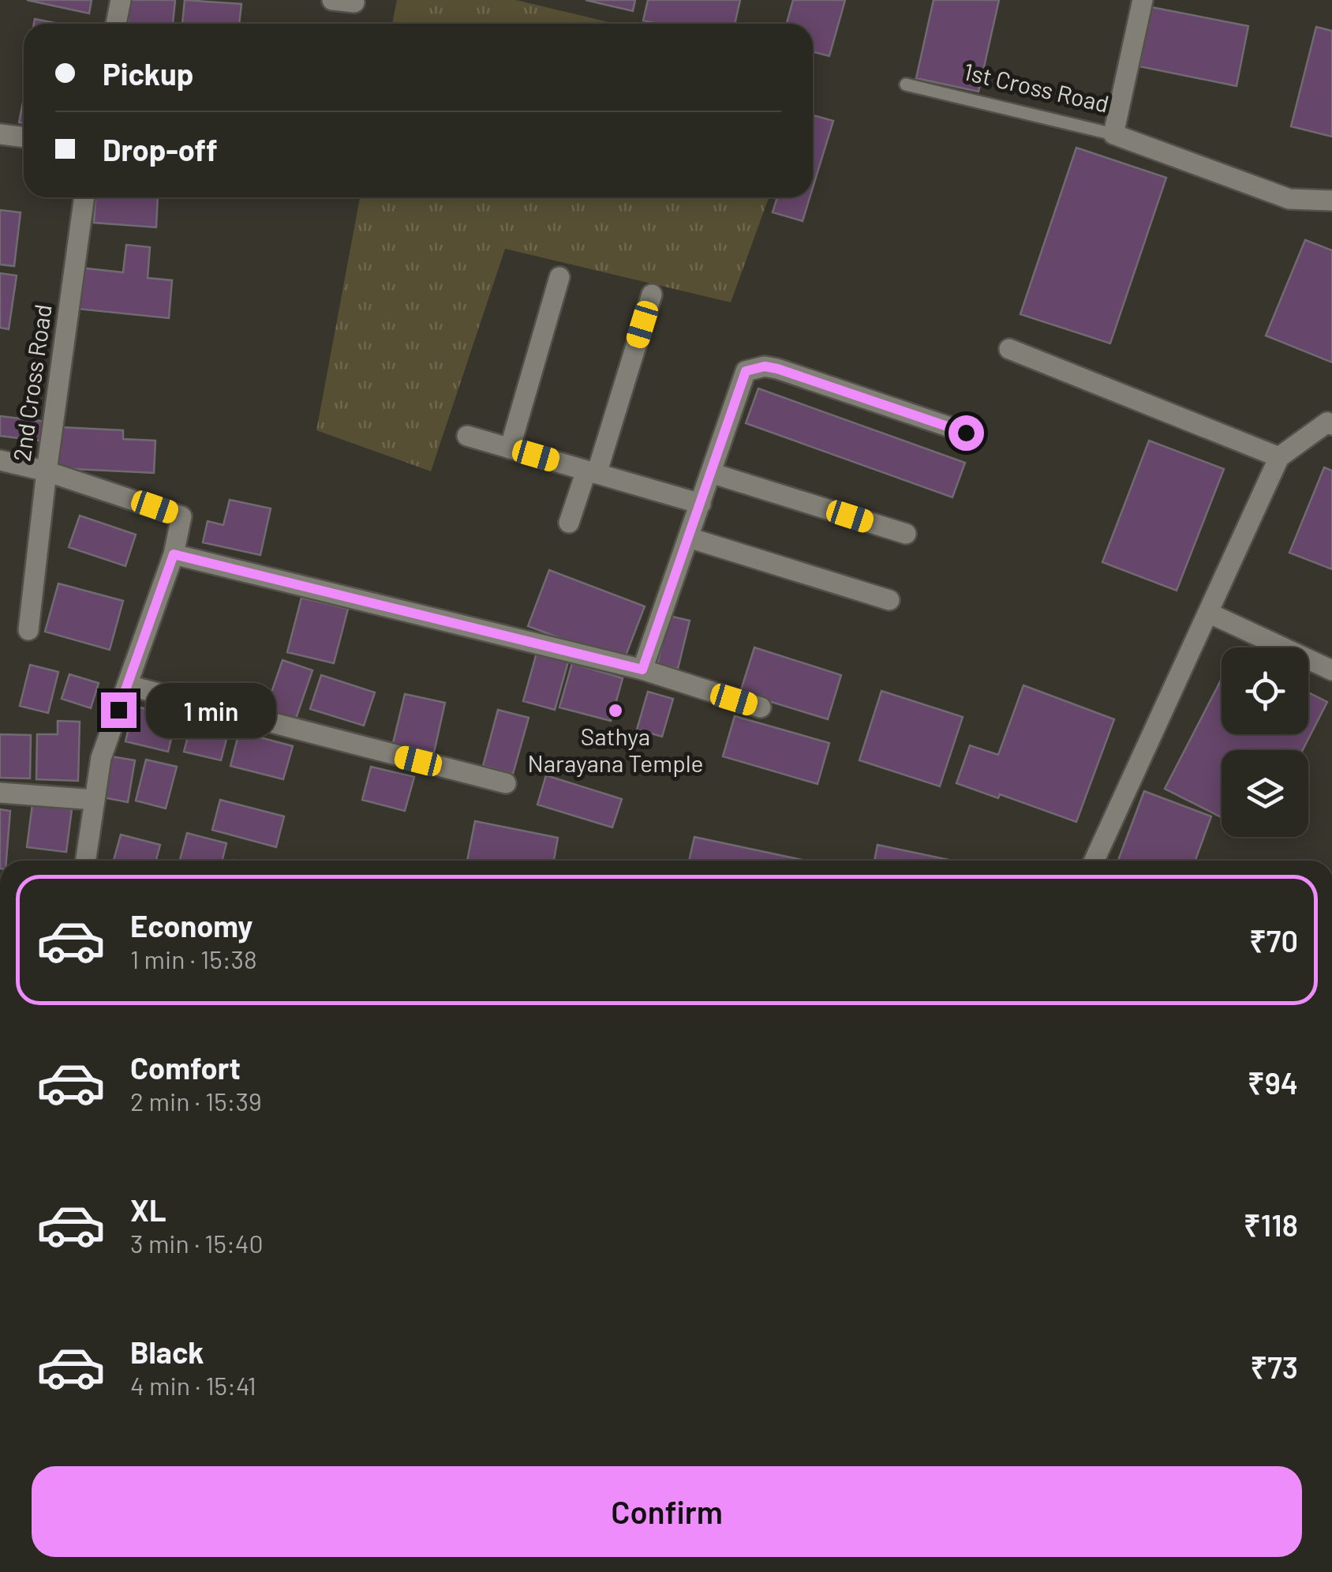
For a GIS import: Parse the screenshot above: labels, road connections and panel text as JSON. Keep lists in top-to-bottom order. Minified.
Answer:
{"streets":{"street":["1st Cross Road","2nd Cross Road"]},"places":["Sathya Narayana Temple"],"page":{"banner":["Pickup","Drop-off"],"bubble":"1 min","list":[{"name":"Economy","note":"1 min · 15:38","value":"₹70"},{"name":"Comfort","note":"2 min · 15:39","value":"₹94"},{"name":"XL","note":"3 min · 15:40","value":"₹118"},{"name":"Black","note":"4 min · 15:41","value":"₹73"}],"buttons":"Confirm"}}
